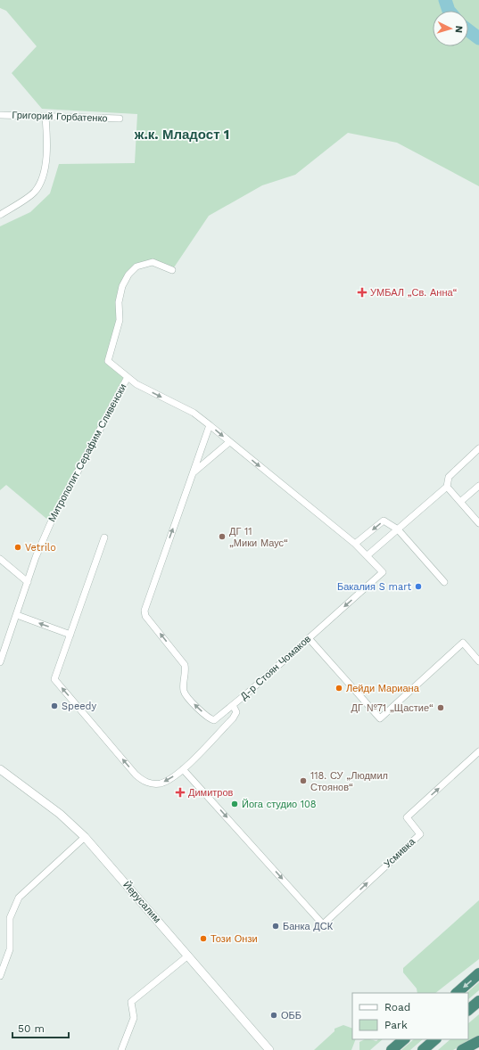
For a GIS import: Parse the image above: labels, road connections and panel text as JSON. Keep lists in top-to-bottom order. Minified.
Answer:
{"streets":{"street":["Григорий Горбатенко","Митрополит Серафим Сливенски","Д-р Стоян Чомаков","Усмивка","Йерусалим"]},"crossings":[["Д-р Стоян Чомаков","Усмивка"]],"districts":["ж.к. Младост 1"],"places":{"health":["УМБАЛ „Св. Анна“","Димитров"],"other":["ДГ 11 „Мики Маус“","Vetrilo","Бакалия S mart","Лейди Мариана","Speedy","ДГ №71 „Щастие“","118. СУ „Людмил Стоянов“","Йога студио 108","Банка ДСК","Този Онзи","ОББ"]},"legend":["Road","Park"],"scale_bar":"50 m","north":"right"}
